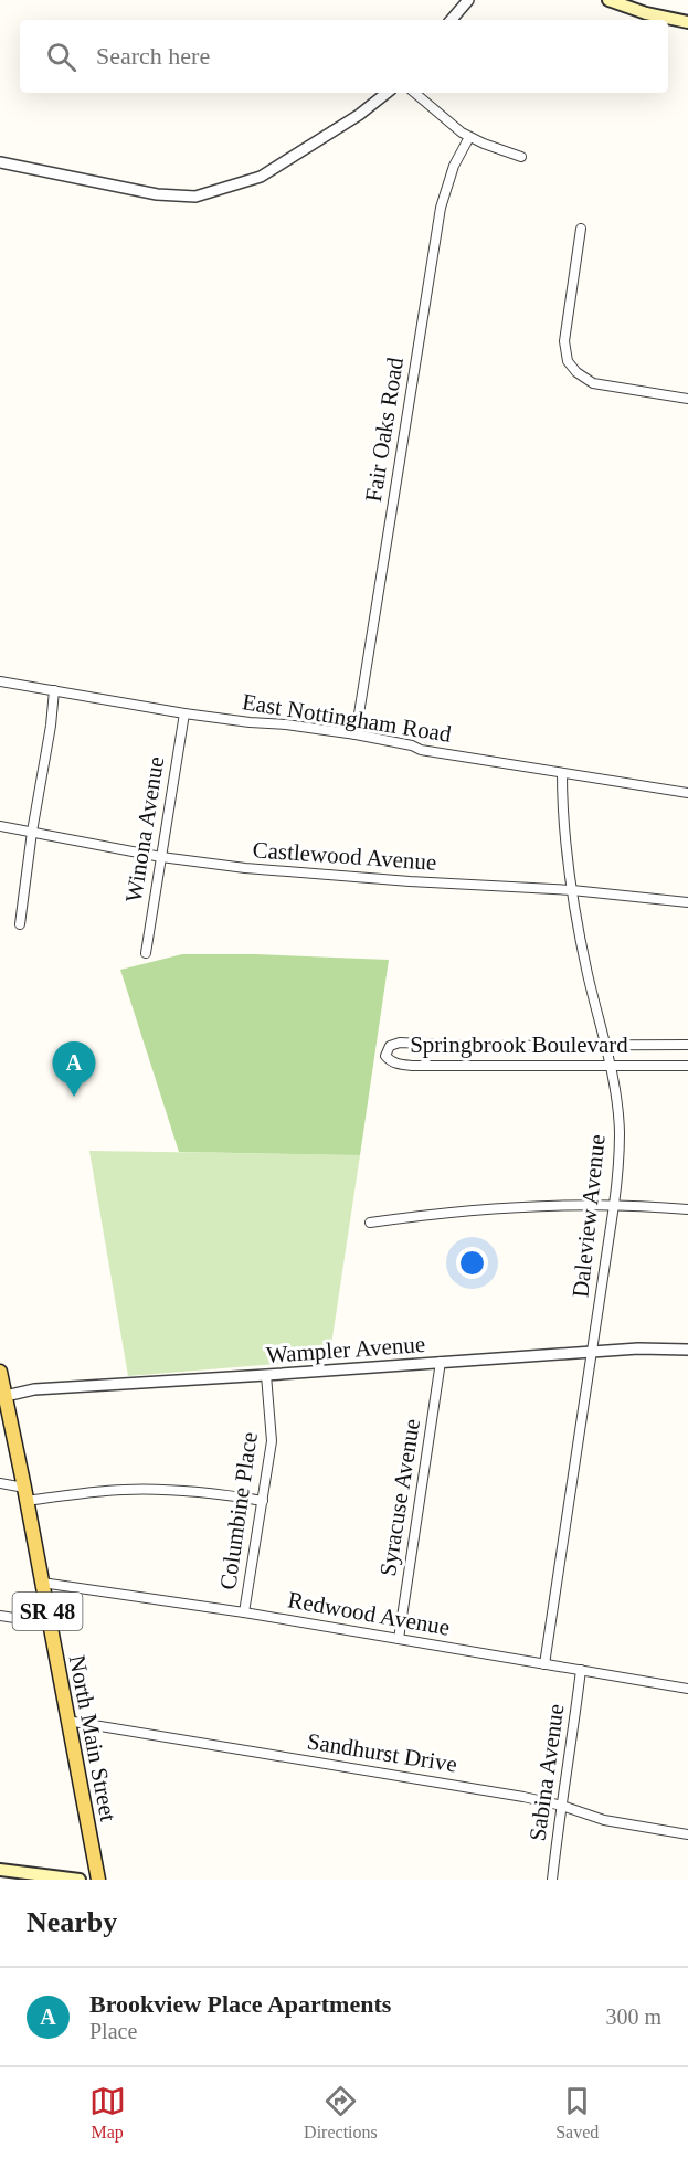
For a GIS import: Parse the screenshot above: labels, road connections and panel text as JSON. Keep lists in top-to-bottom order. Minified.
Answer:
{"streets":{"main road":["SR 48","North Main Street"],"street":["Fair Oaks Road","East Nottingham Road","Winona Avenue","Castlewood Avenue","Springbrook Boulevard","Daleview Avenue","Wampler Avenue","Syracuse Avenue","Columbine Place","Redwood Avenue","Sandhurst Drive","Sabina Avenue"]},"crossings":[["Fair Oaks Road","East Nottingham Road"],["East Nottingham Road","Winona Avenue"],["East Nottingham Road","Daleview Avenue"],["Winona Avenue","Castlewood Avenue"],["Castlewood Avenue","Daleview Avenue"],["Springbrook Boulevard","Daleview Avenue"],["Daleview Avenue","Wampler Avenue"],["Daleview Avenue","Redwood Avenue"],["Wampler Avenue","Syracuse Avenue"],["Wampler Avenue","Columbine Place"],["Wampler Avenue","North Main Street"],["Syracuse Avenue","Redwood Avenue"],["Columbine Place","Redwood Avenue"],["Redwood Avenue","North Main Street"],["Redwood Avenue","Sabina Avenue"],["North Main Street","Sandhurst Drive"],["Sandhurst Drive","Sabina Avenue"]],"page":{"search":"Search here","pins":"A","heading":"Nearby","list":[{"mark":"A","name":"Brookview Place Apartments","note":"Place","value":"300 m"}],"nav":["Map","Directions","Saved"]}}
